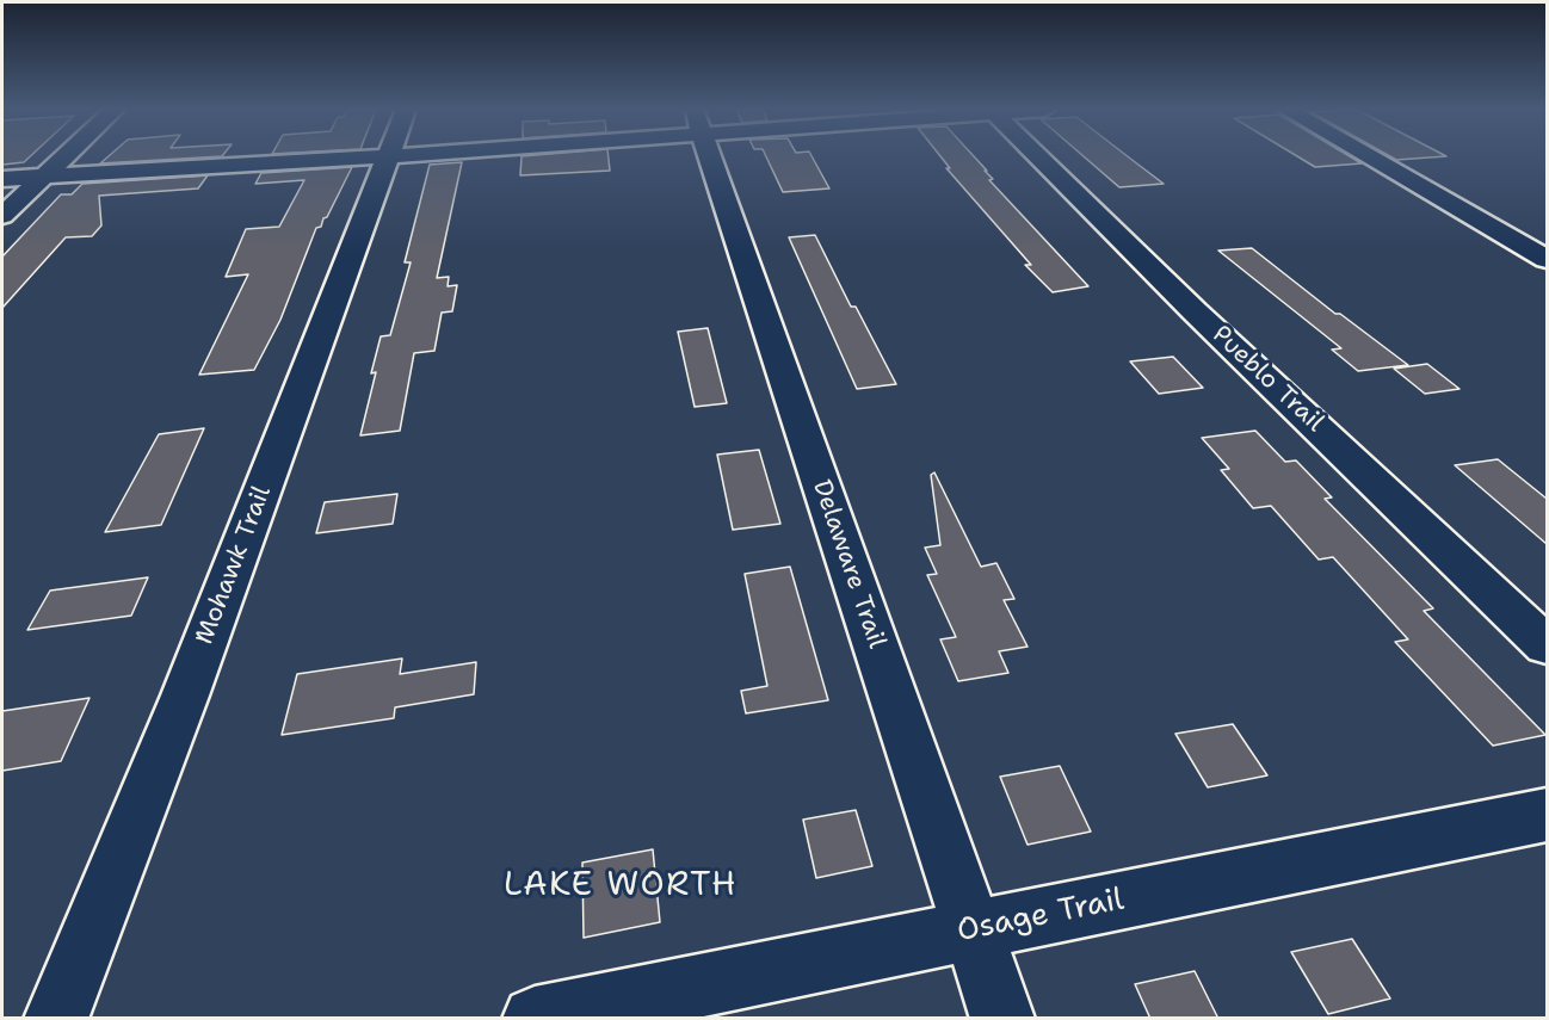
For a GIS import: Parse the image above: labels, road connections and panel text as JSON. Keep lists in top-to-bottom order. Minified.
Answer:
{"streets":{"street":["Pueblo Trail","Delaware Trail","Mohawk Trail","Osage Trail"]},"crossings":[["Delaware Trail","Osage Trail"]],"districts":["LAKE WORTH"]}
